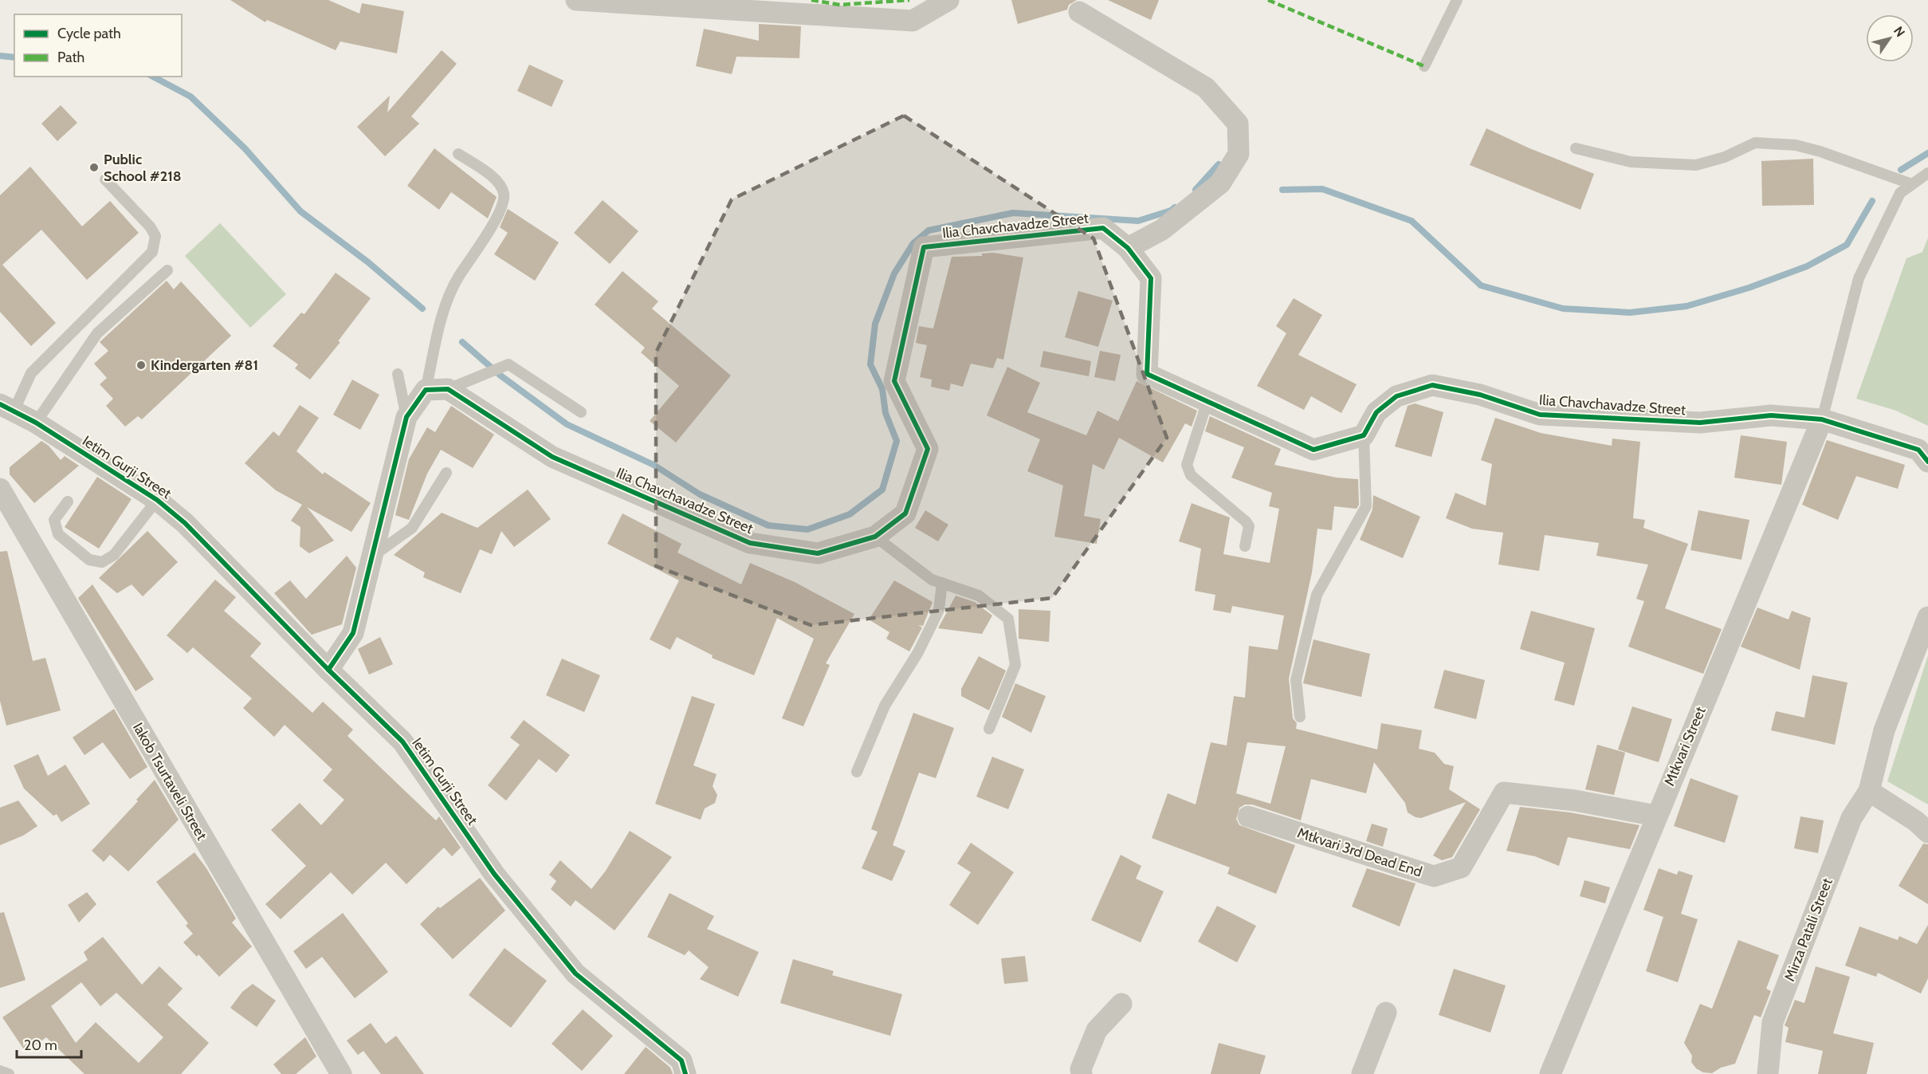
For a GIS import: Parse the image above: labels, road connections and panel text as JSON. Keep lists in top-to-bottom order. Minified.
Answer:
{"streets":{"street":["Ilia Chavchavadze Street","Ietim Gurji Street","Mtkvari Street","Iakob Tsurtaveli Street","Mtkvari 3rd Dead End","Mirza Patali Street"]},"crossings":[["Ilia Chavchavadze Street","Mtkvari Street"],["Mtkvari Street","Mtkvari 3rd Dead End"]],"places":["Public School #218","Kindergarten #81"],"legend":["Cycle path","Path"],"scale_bar":"20 m","north":"top right"}
